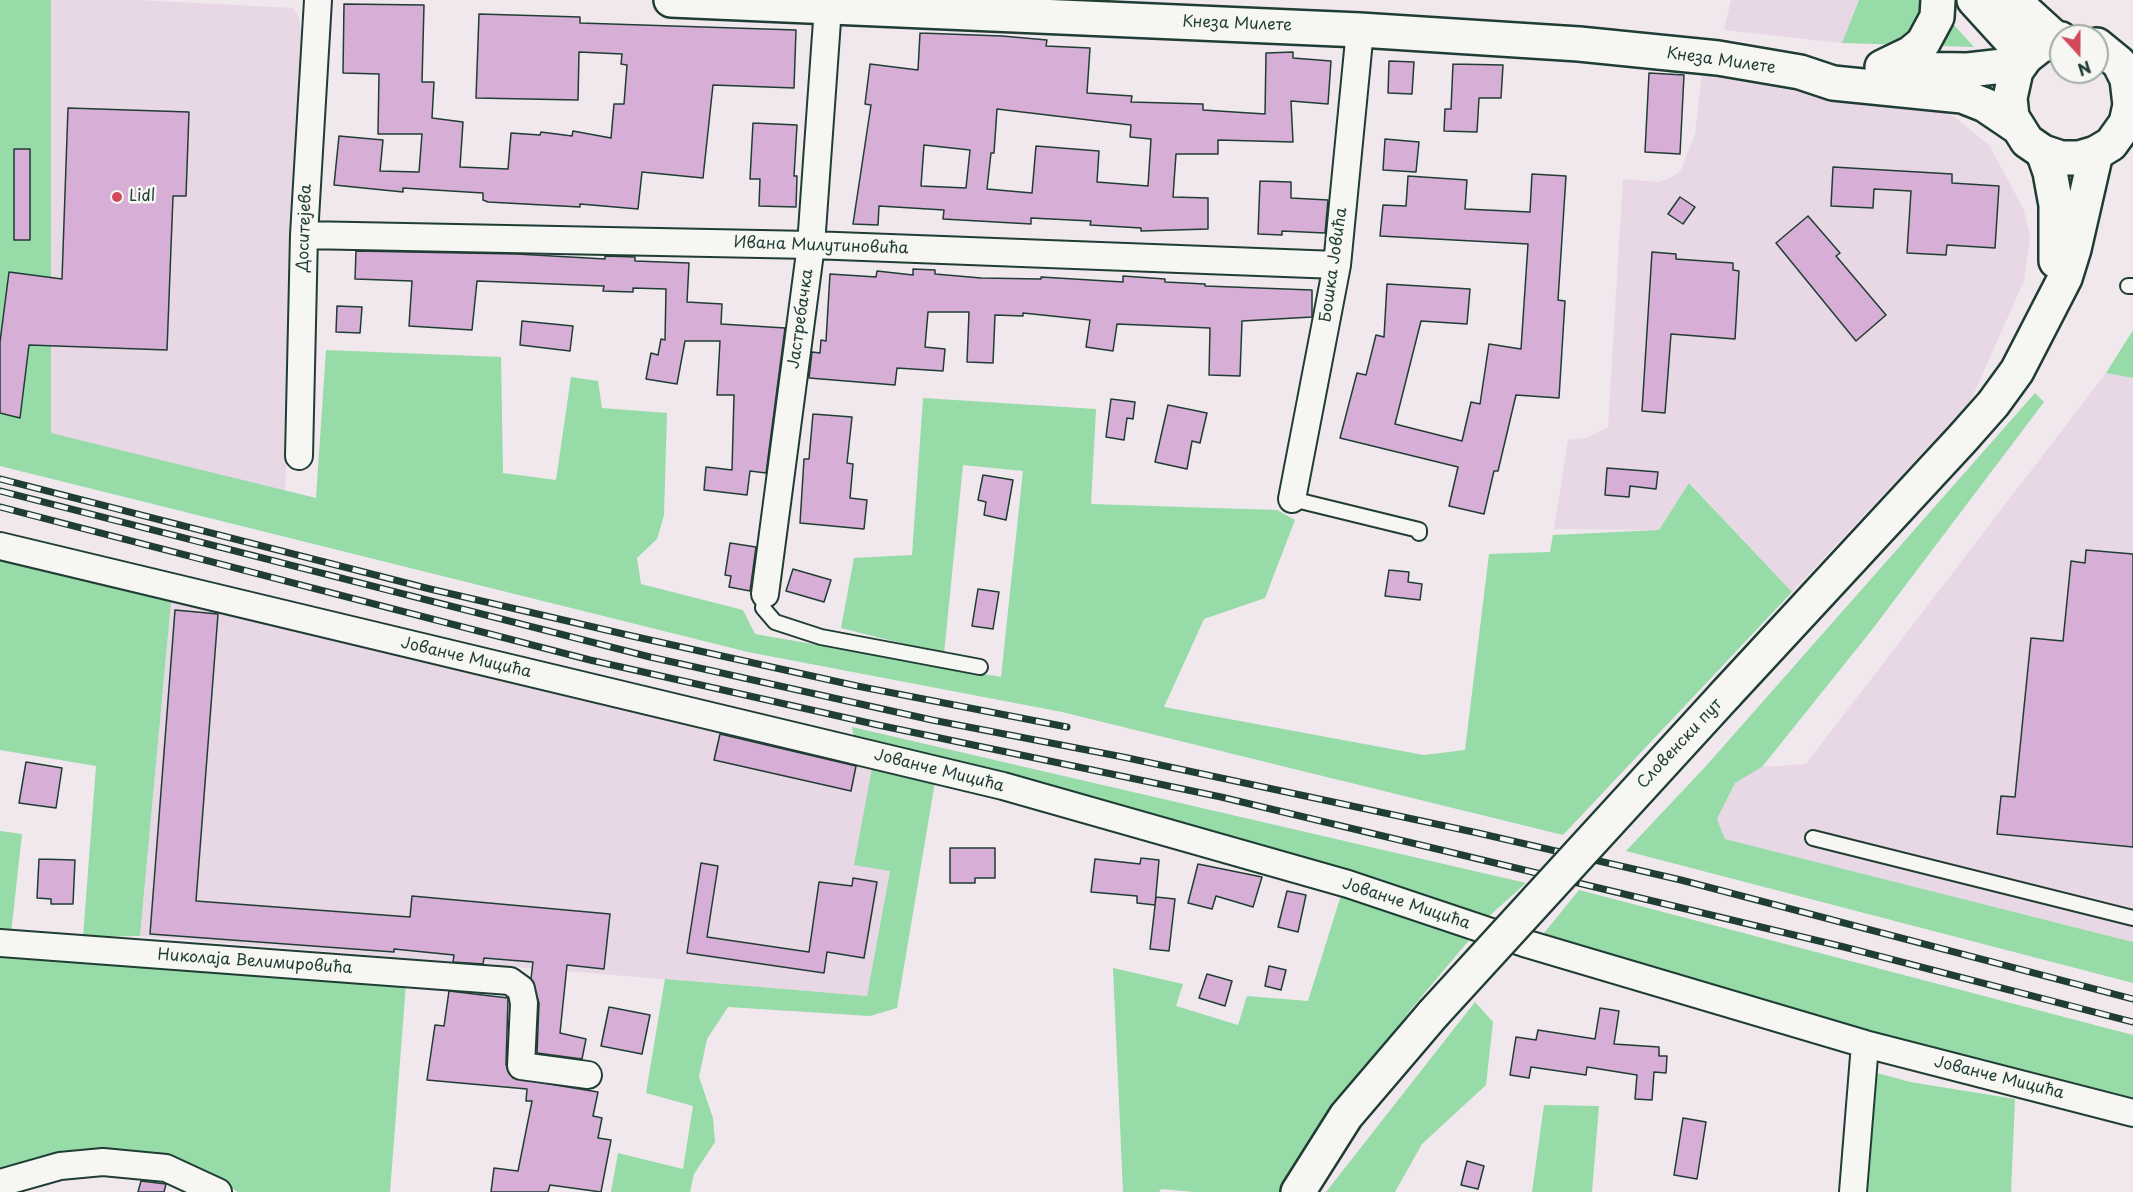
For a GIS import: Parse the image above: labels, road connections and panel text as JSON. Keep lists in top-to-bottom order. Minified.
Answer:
{"streets":{"main road":["Кнеза Милете","Словенски пут"],"street":["Доситејева","Ивана Милутиновића","Бошка Јовића","Јастребачка","Јованче Мицића","Николаја Велимировића"]},"crossings":[["Кнеза Милете","Бошка Јовића"],["Кнеза Милете","Јастребачка"],["Доситејева","Ивана Милутиновића"],["Ивана Милутиновића","Бошка Јовића"],["Ивана Милутиновића","Јастребачка"]],"places":["Lidl"],"north":"bottom"}
